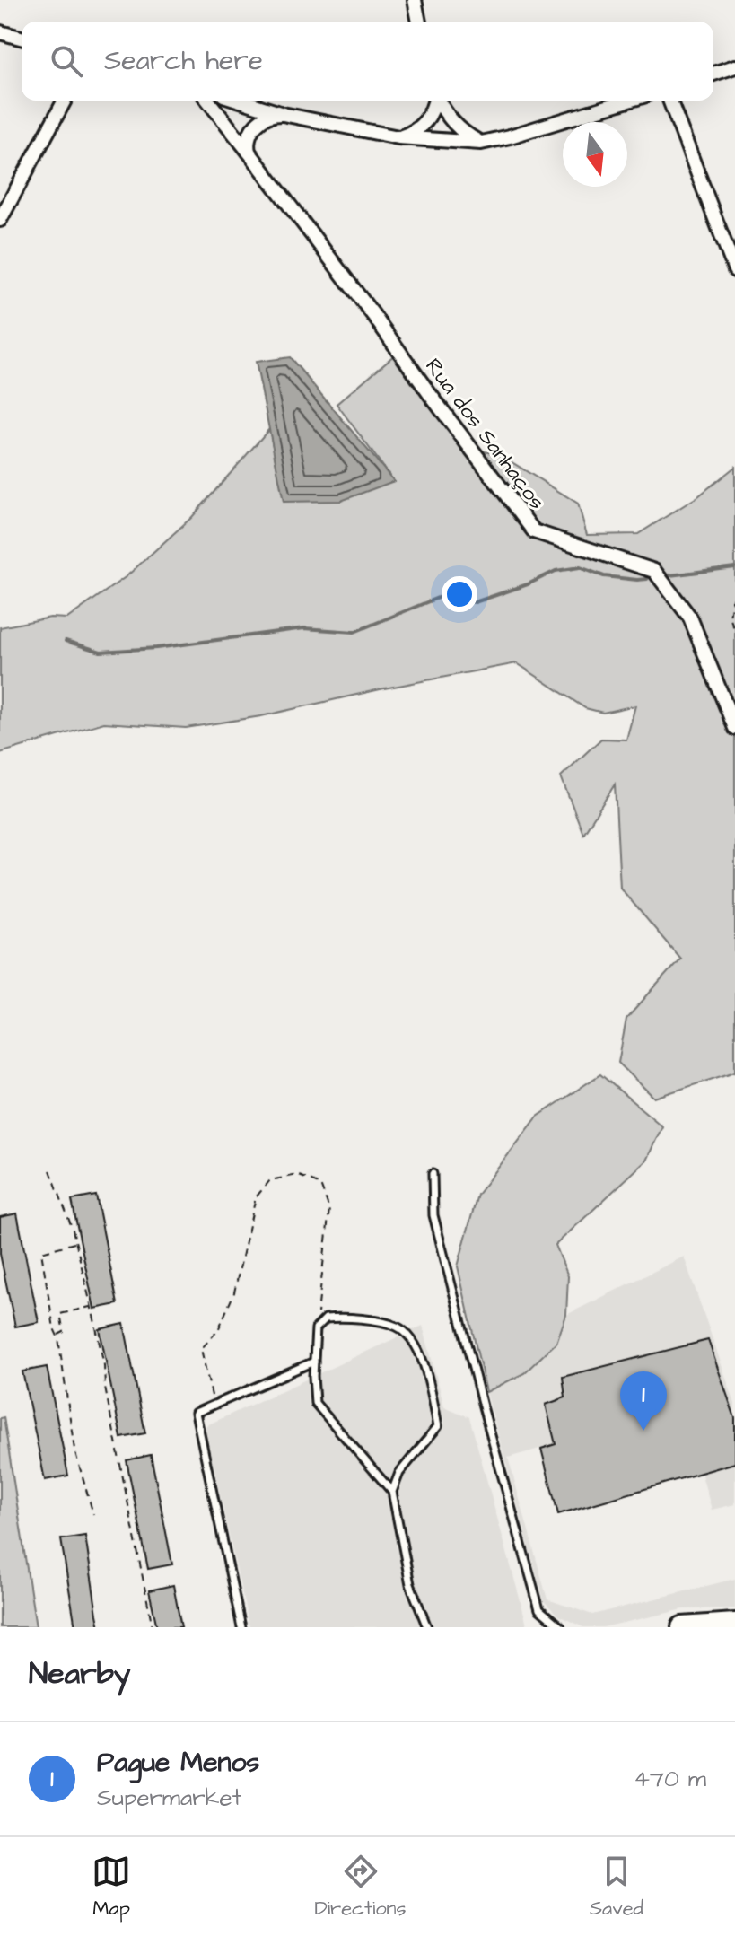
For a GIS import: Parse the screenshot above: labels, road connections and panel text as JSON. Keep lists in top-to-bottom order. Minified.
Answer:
{"streets":{"street":["Rua dos Sanhaços"]},"north":"bottom","page":{"search":"Search here","pins":"1","heading":"Nearby","list":[{"mark":"1","name":"Pague Menos","note":"Supermarket","value":"470 m"}],"nav":["Map","Directions","Saved"]}}
